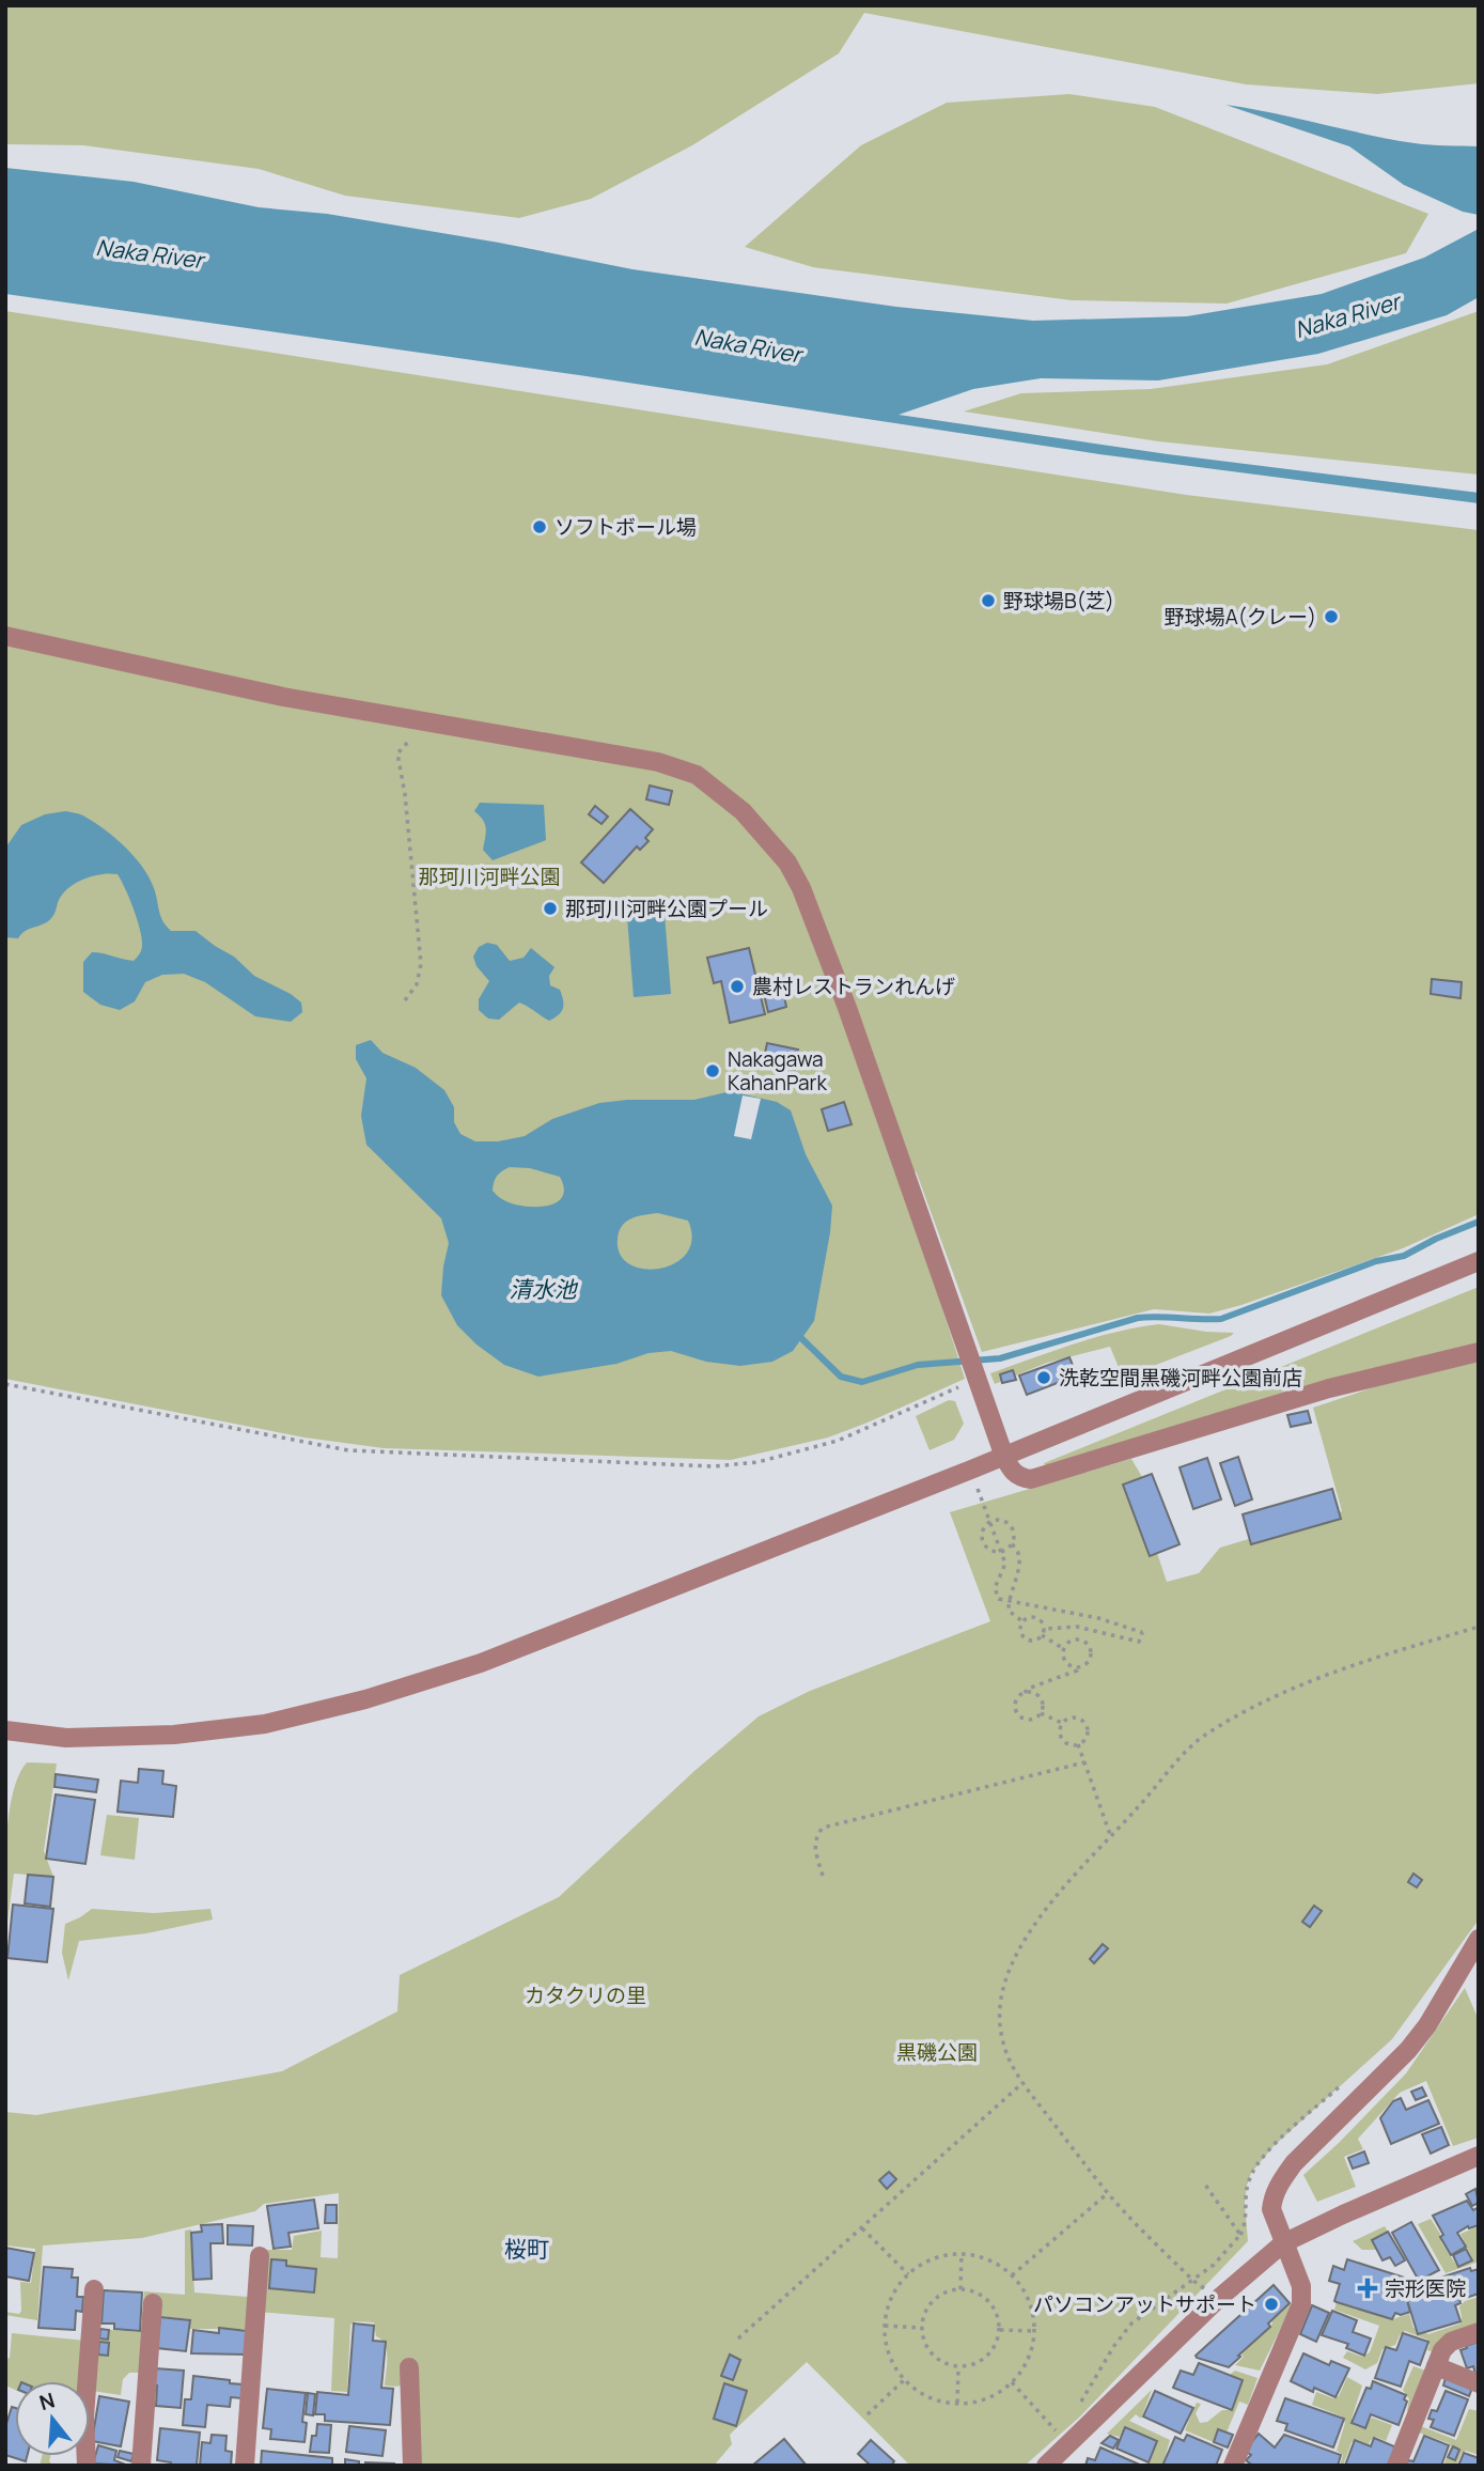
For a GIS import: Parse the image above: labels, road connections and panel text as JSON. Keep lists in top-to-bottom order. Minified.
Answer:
{"districts":["桜町"],"water":["Naka River","清水池"],"parks":["那珂川河畔公園","カタクリの里","黒磯公園"],"places":{"other":["ソフトボール場","野球場B(芝)","野球場A(クレー)","那珂川河畔公園プール","農村レストランれんげ","Nakagawa KahanPark","洗乾空間黒磯河畔公園前店","パソコンアットサポート"],"health":["宗形医院"]},"north":"top"}
